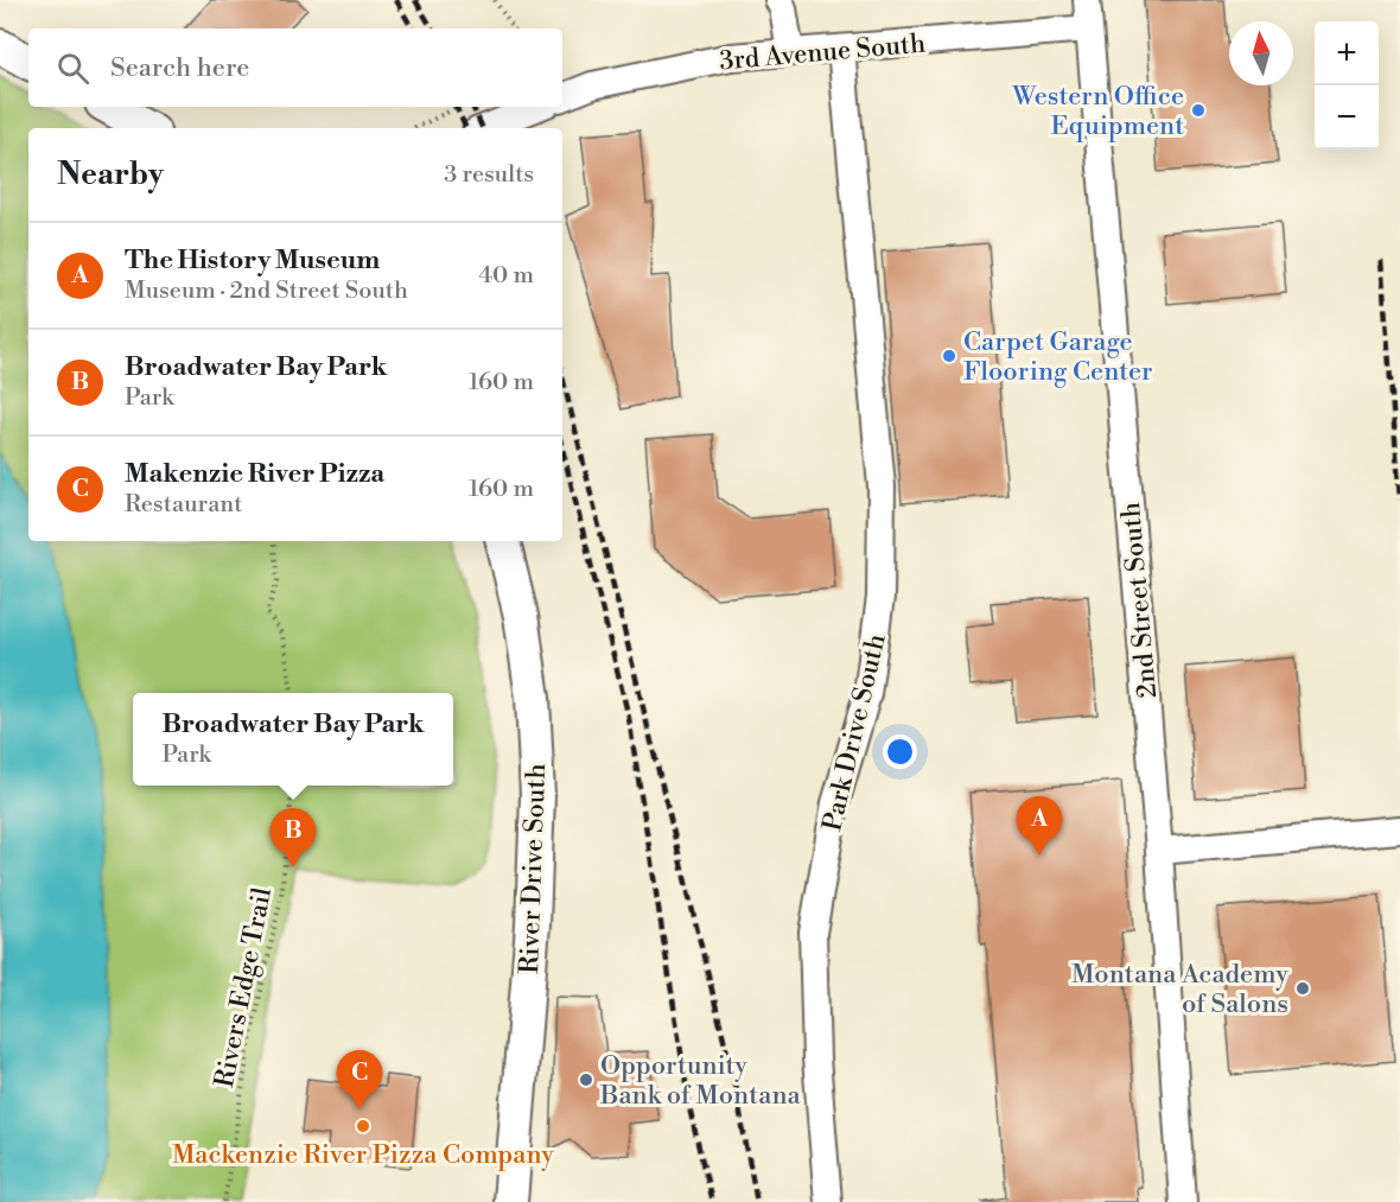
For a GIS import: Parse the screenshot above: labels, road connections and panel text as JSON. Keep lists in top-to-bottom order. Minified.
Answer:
{"streets":{"main road":["River Drive South"],"street":["3rd Avenue South","2nd Street South","Park Drive South"],"path":["Rivers Edge Trail"]},"crossings":[["3rd Avenue South","2nd Street South"],["3rd Avenue South","Park Drive South"]],"places":["Western Office Equipment","Carpet Garage Flooring Center","Montana Academy of Salons","Opportunity Bank of Montana","Mackenzie River Pizza Company"],"north":"top","page":{"map_buttons":["+","−"],"search":"Search here","heading":["Nearby","3 results"],"list":[{"mark":"A","name":"The History Museum","note":"Museum · 2nd Street South","value":"40 m"},{"mark":"B","name":"Broadwater Bay Park","note":"Park","value":"160 m"},{"mark":"C","name":"Makenzie River Pizza","note":"Restaurant","value":"160 m"}],"popup":["Broadwater Bay Park","Park"],"pins":["A","B","C"]}}
